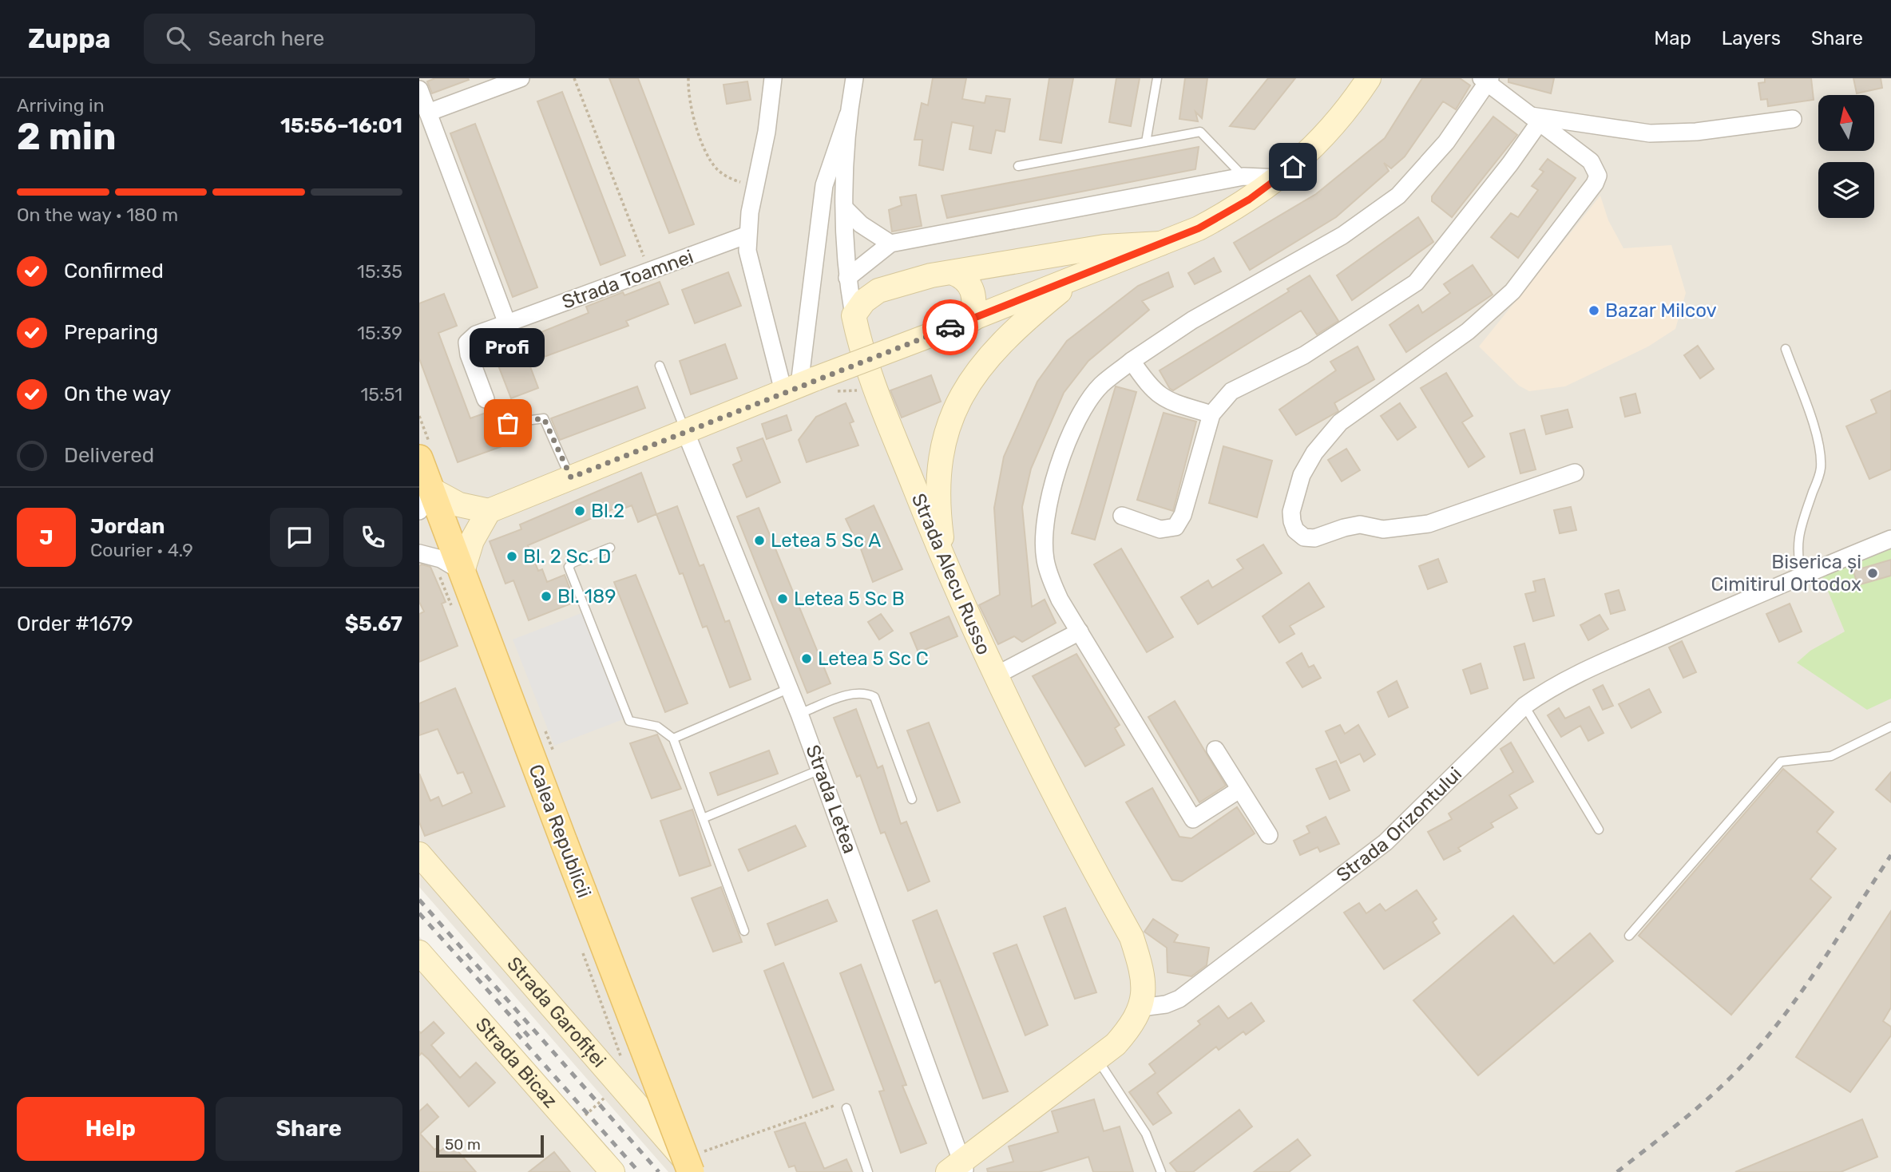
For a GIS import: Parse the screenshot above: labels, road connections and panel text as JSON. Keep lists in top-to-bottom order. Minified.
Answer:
{"streets":{"main road":["Calea Republicii"],"street":["Strada Toamnei","Strada Alecu Russo","Strada Letea","Strada Orizontului","Strada Garofiței","Strada Bicaz"]},"crossings":[["Strada Alecu Russo","Strada Orizontului"],["Calea Republicii","Strada Garofiței"]],"places":["Bazar Milcov","Profi","Bl.2","Letea 5 Sc A","Bl. 2 Sc. D","Biserica și Cimitirul Ortodox","Bl. 189","Letea 5 Sc B","Letea 5 Sc C"],"scale_bar":"50 m","north":"top","page":{"header":"Zuppa","search":"Search here","nav":["Map","Layers","Share"],"heading":["2 min","Arriving in","15:56–16:01"],"panel":["Jordan","Courier · 4.9","Order #1679","$5.67"],"bar":"On the way · 180 m","list":[["Confirmed","15:35"],["Preparing","15:39"],["On the way","15:51"],"Delivered"],"bubble":"Profi","round":"J","buttons":["Help","Share"],"scale":"50 m"}}
